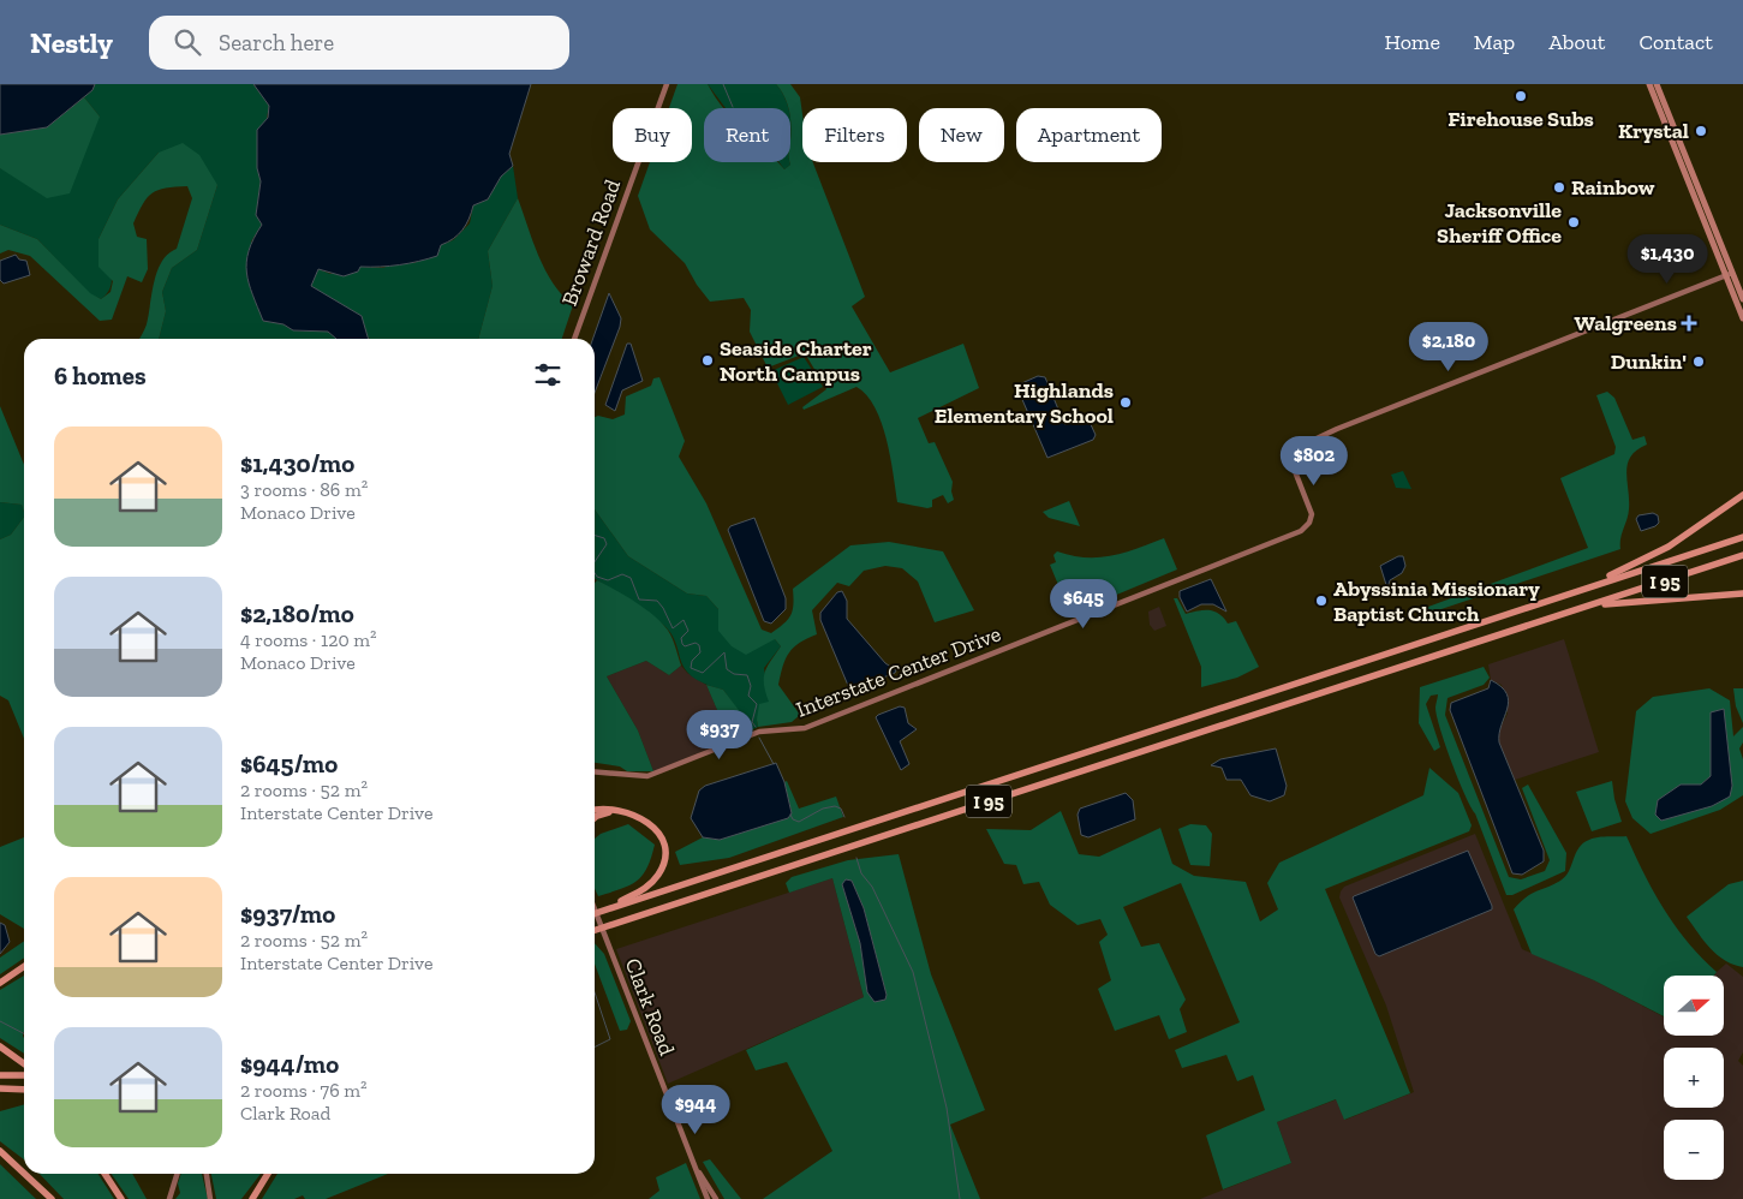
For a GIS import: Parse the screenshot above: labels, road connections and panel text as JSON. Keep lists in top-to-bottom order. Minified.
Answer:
{"streets":{"highway":["I 95"],"street":["Broward Road","Interstate Center Drive","Clark Road"]},"places":{"other":["Firehouse Subs","Krystal","Rainbow","Jacksonville Sheriff Office","Seaside Charter North Campus","Dunkin'","Highlands Elementary School","Abyssinia Missionary Baptist Church"],"health":["Walgreens"]},"north":"right","page":{"header":"Nestly","search":"Search here","nav":["Home","Map","About","Contact"],"chip":["Buy","Rent","Filters","New","Apartment"],"price":["$1,430","$2,180","$802","$645","$937","$944"],"heading":"6 homes","list":[{"name":"$1,430/mo","note":"3 rooms · 86 m² · Monaco Drive"},{"name":"$2,180/mo","note":"4 rooms · 120 m² · Monaco Drive"},{"name":"$645/mo","note":"2 rooms · 52 m² · Interstate Center Drive"},{"name":"$937/mo","note":"2 rooms · 52 m² · Interstate Center Drive"},{"name":"$944/mo","note":"2 rooms · 76 m² · Clark Road"}],"map_buttons":["+","−"]}}
